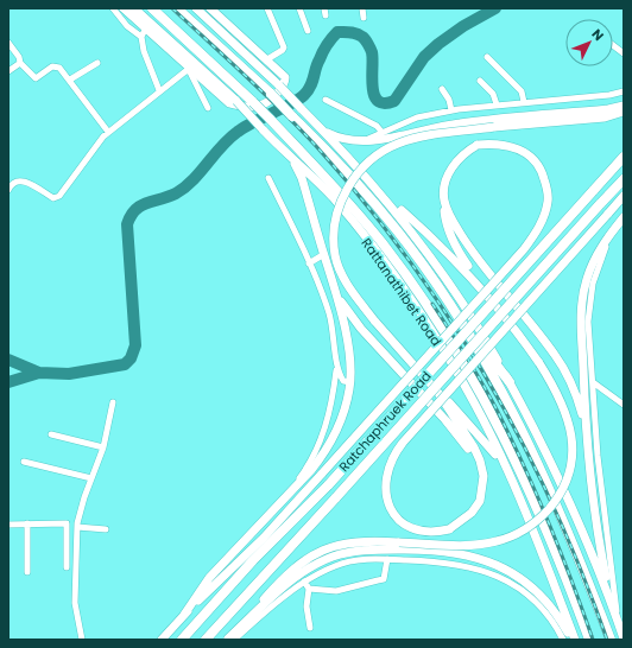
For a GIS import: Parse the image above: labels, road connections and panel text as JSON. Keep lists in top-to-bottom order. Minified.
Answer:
{"streets":{"main road":["Rattanathibet Road","Ratchaphruek Road"]},"north":"top right"}
